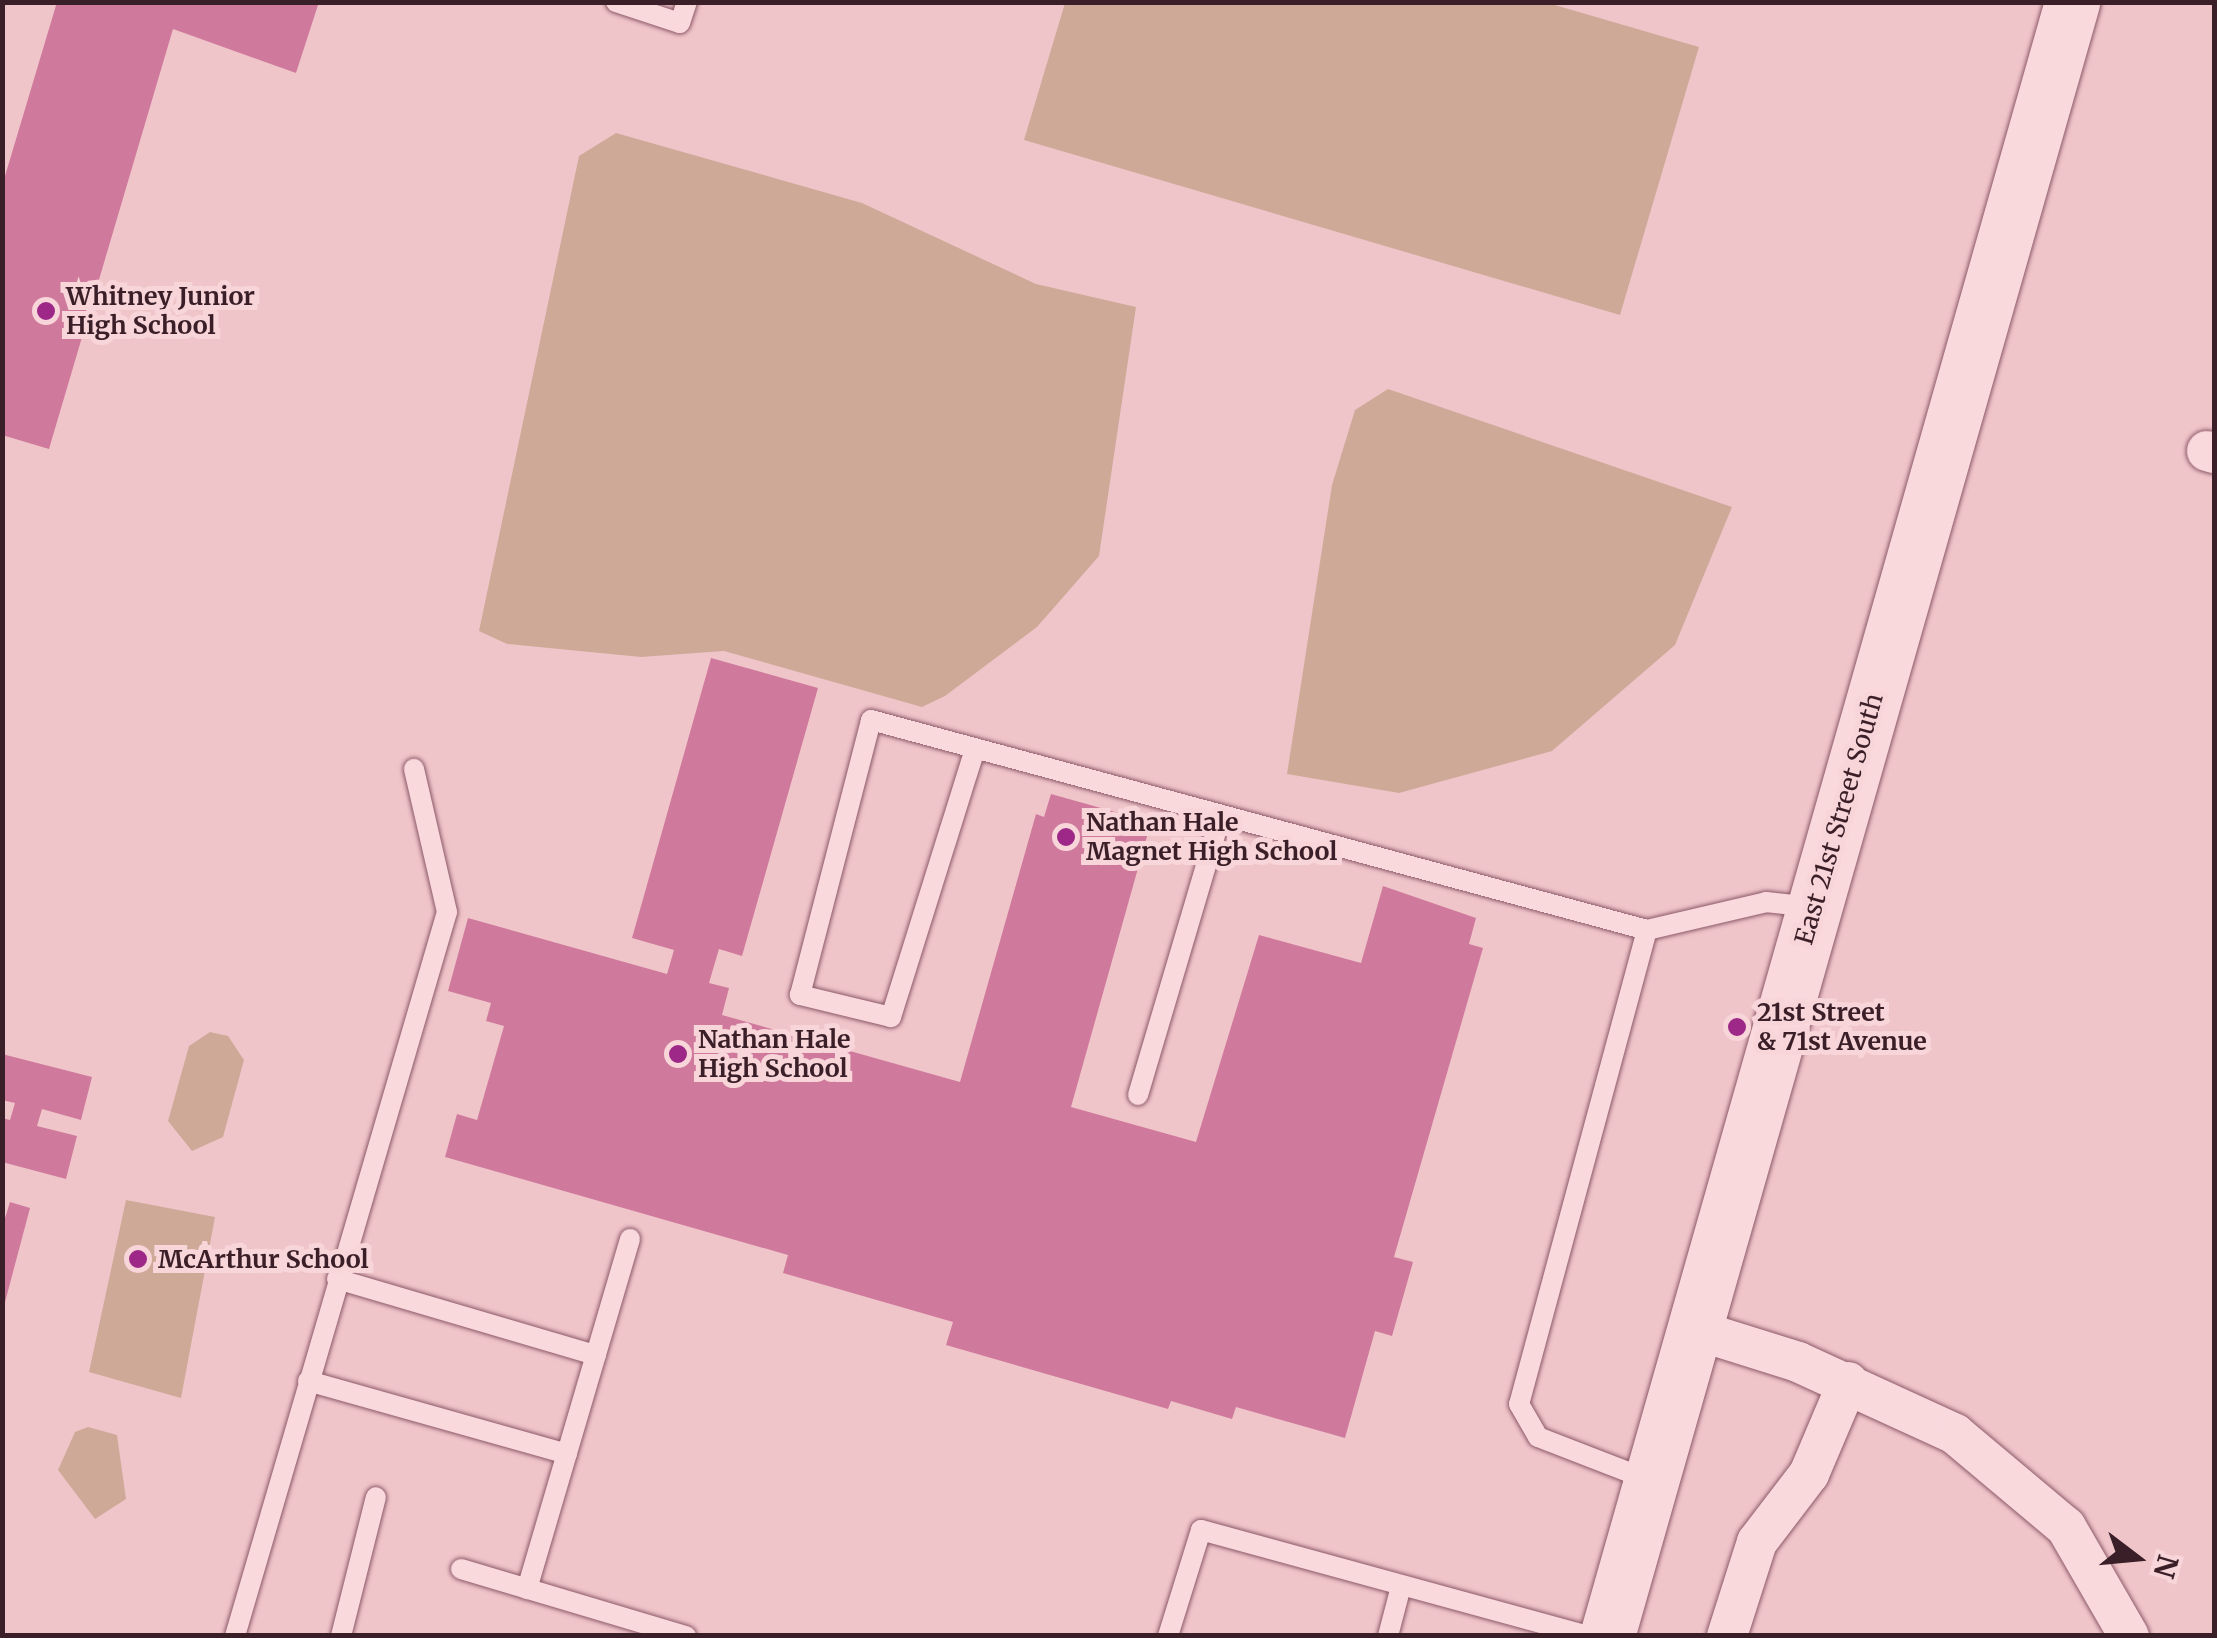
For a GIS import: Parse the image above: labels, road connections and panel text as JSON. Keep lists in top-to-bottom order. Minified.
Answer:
{"streets":{"main road":["East 21st Street South"]},"places":["Whitney Junior High School","Nathan Hale Magnet High School","21st Street & 71st Avenue","Nathan Hale High School","McArthur School"],"north":"right"}
